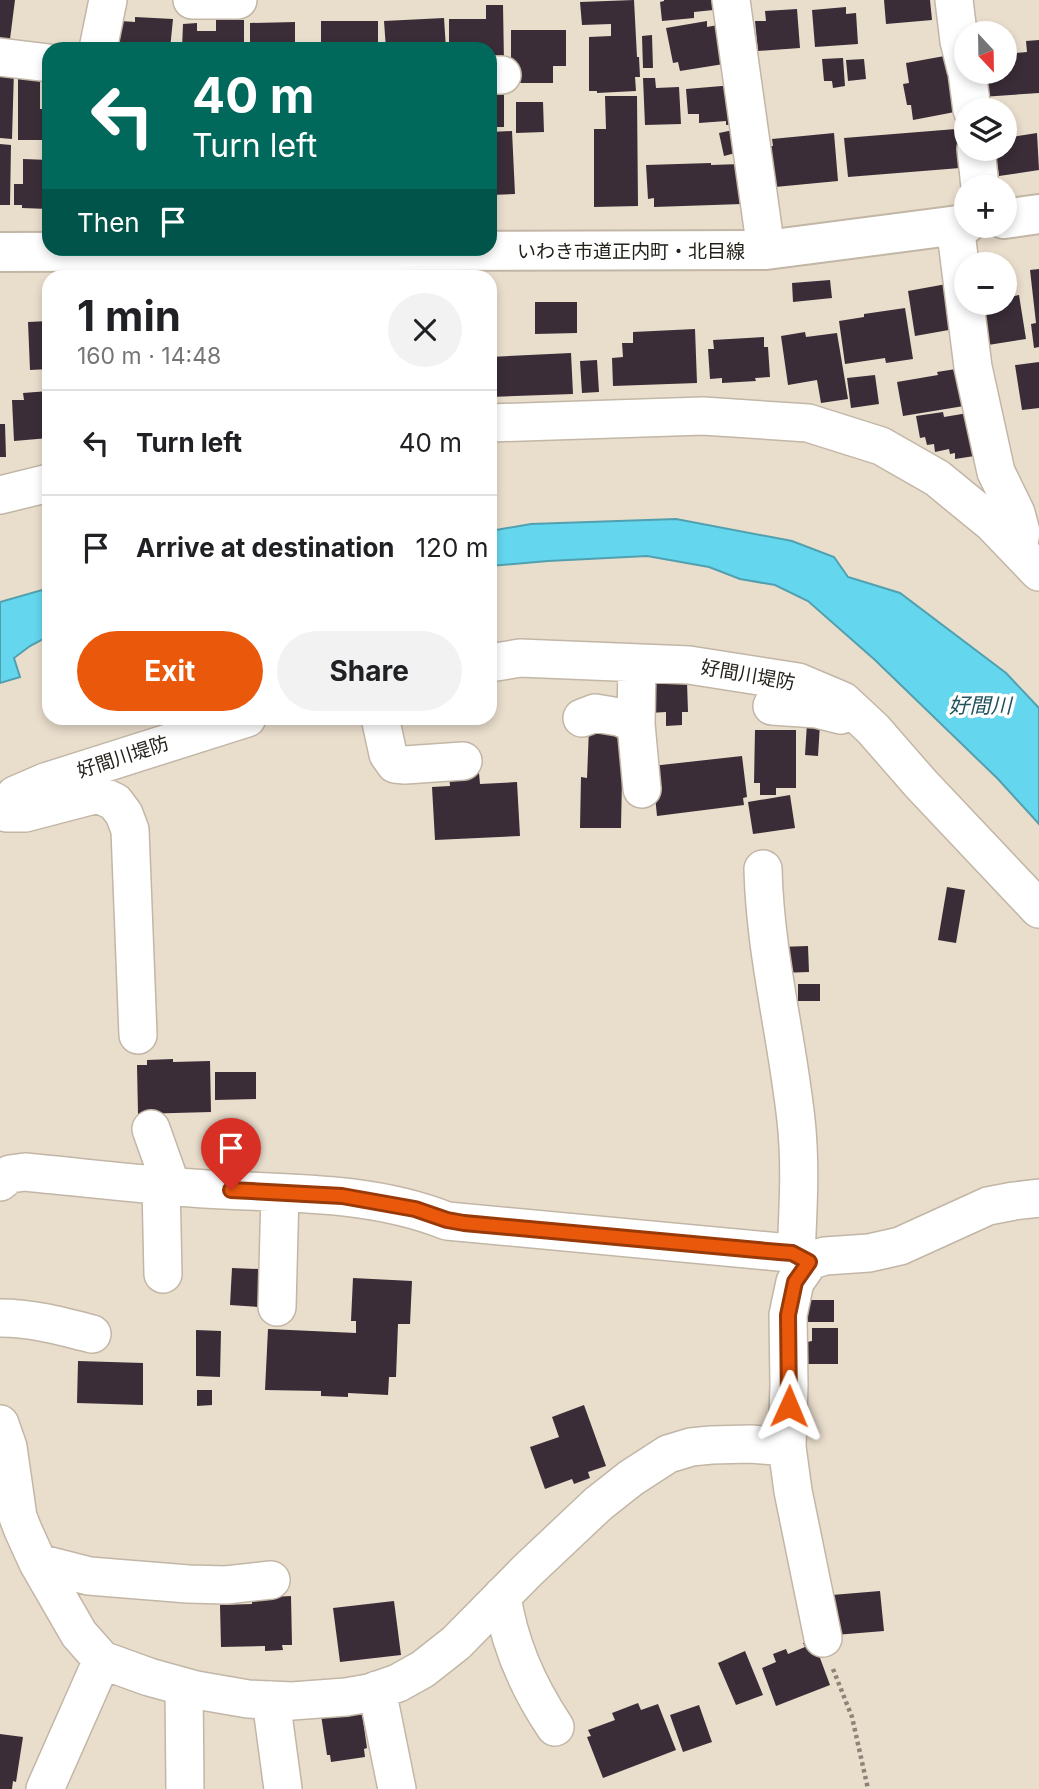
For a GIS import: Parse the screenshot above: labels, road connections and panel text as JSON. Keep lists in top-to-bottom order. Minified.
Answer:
{"streets":{"street":["いわき市道正内町・北目線","好間川堤防"]},"water":["好間川"],"north":"bottom","page":{"map_buttons":["+","−"],"turn":["40 m","Turn left"],"then":"Then","heading":["1 min","160 m · 14:48"],"list":[{"name":"Turn left","value":"40 m"},{"name":"Arrive at destination","value":"120 m"}],"buttons":["Exit","Share"]}}
